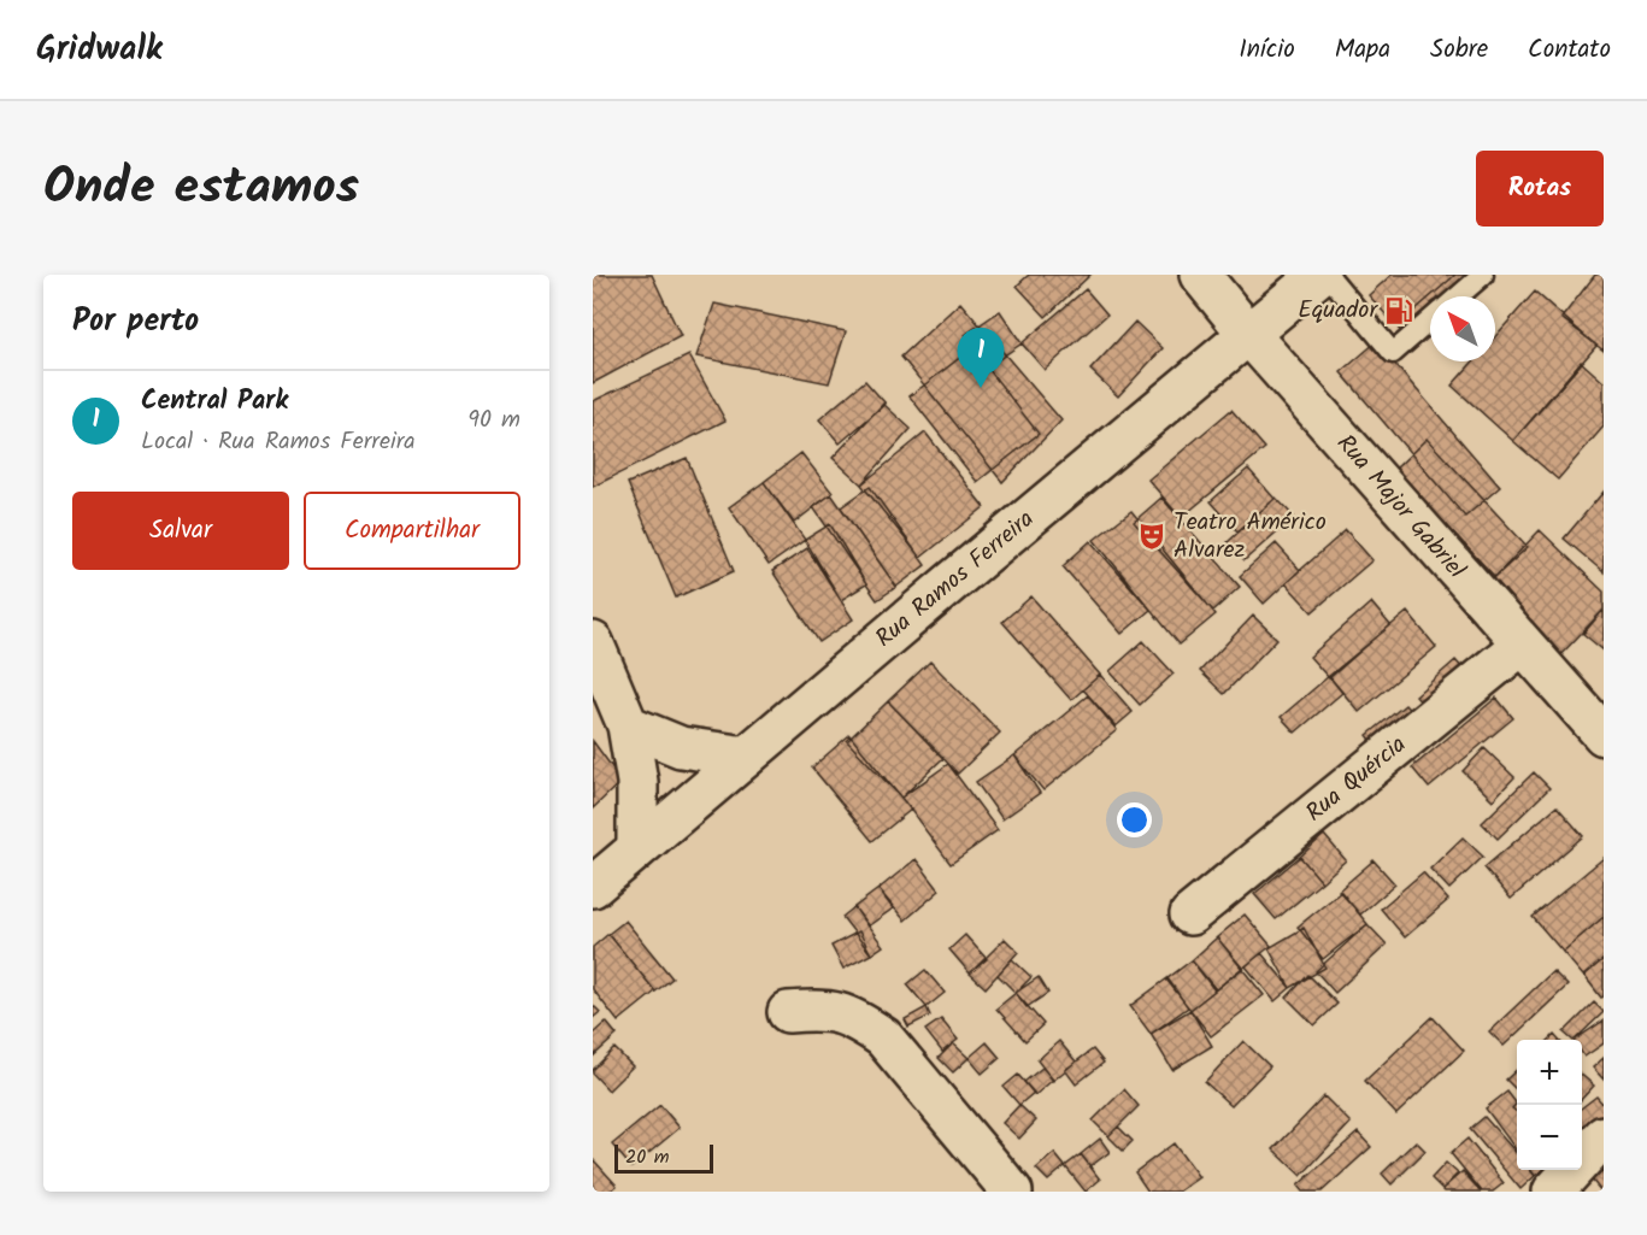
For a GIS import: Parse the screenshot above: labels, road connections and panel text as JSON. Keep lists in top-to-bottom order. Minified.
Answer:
{"streets":{"street":["Rua Major Gabriel","Rua Ramos Ferreira","Rua Quércia"]},"crossings":[["Rua Major Gabriel","Rua Ramos Ferreira"],["Rua Major Gabriel","Rua Quércia"]],"places":{"fuel station":["Equador"],"theatre":["Teatro Américo Alvarez"]},"scale_bar":"20 m","north":"top left","page":{"header":"Gridwalk","nav":["Início","Mapa","Sobre","Contato"],"title":"Onde estamos","buttons":["Rotas",["Salvar","Compartilhar"]],"heading":"Por perto","pins":"1","list":[{"mark":"1","name":"Central Park","note":"Local · Rua Ramos Ferreira","value":"90 m"}],"map_buttons":["+","−"],"scale":"20 m"}}
